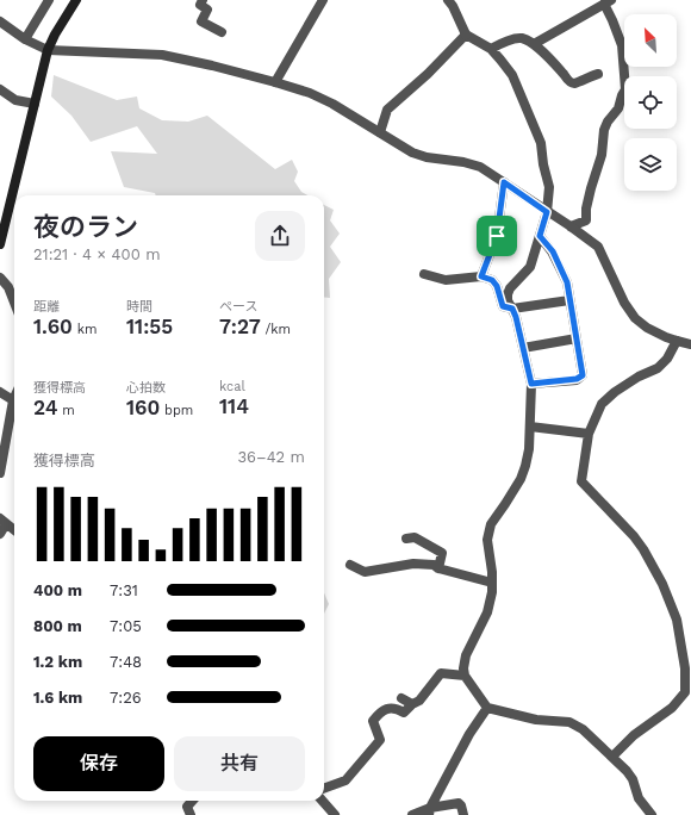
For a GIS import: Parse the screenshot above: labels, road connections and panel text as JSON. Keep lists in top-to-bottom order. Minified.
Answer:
{"north":"top left","page":{"heading":["夜のラン","21:21 · 4 × 400 m"],"stats":[["距離","1.60 km"],["時間","11:55"],["ペース","7:27 /km"],["獲得標高","24 m"],["心拍数","160 bpm"],["kcal","114"]],"chart":["獲得標高","36–42 m"],"list":[{"name":"400 m","note":"7:31"},{"name":"800 m","note":"7:05"},{"name":"1.2 km","note":"7:48"},{"name":"1.6 km","note":"7:26"}],"buttons":["保存","共有"]}}
